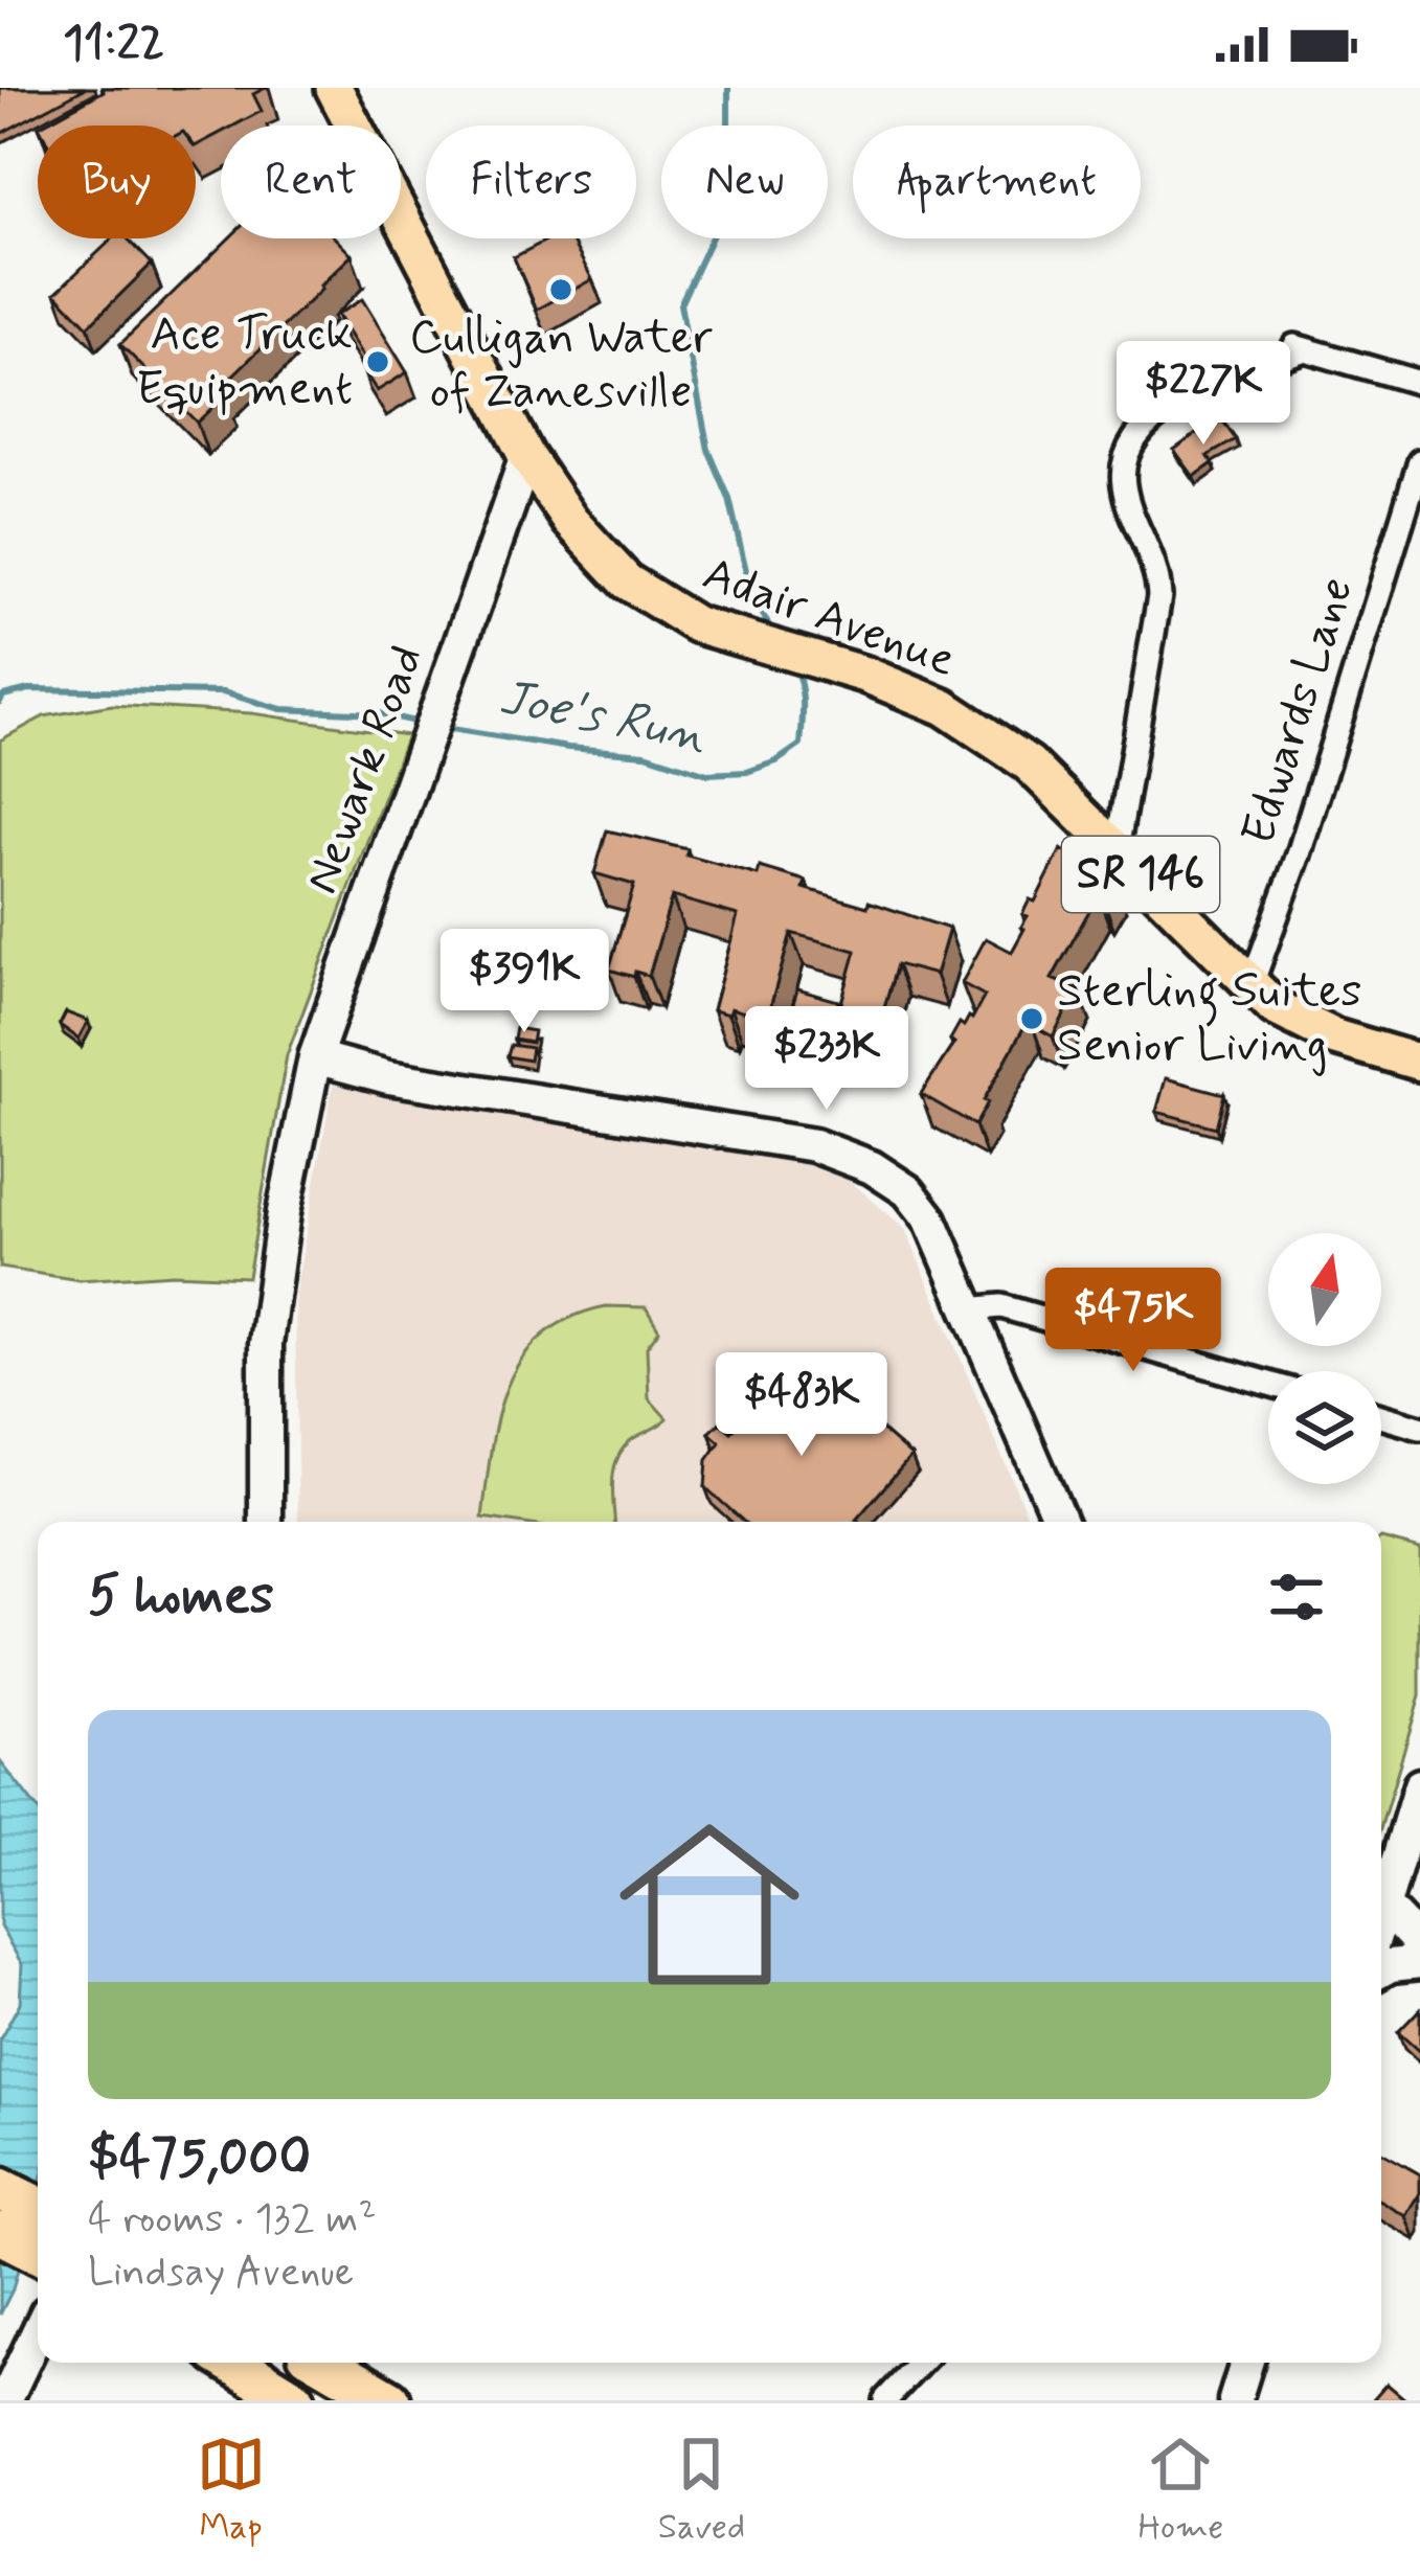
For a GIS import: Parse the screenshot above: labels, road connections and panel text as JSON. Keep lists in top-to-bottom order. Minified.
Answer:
{"streets":{"main road":["Adair Avenue","SR 146"],"street":["Edwards Lane","Newark Road"]},"crossings":[["Adair Avenue","Edwards Lane"],["Adair Avenue","Newark Road"],["Adair Avenue","SR 146"],["Newark Road","SR 146"]],"water":["Joe's Run"],"places":["Culligan Water of Zanesville","Ace Truck Equipment","Sterling Suites Senior Living"],"north":"top","page":{"status":"11:22","chip":["Buy","Rent","Filters","New","Apartment"],"price":["$227K","$391K","$233K","$475K","$483K"],"heading":"5 homes","list":[{"name":"$475,000","note":"4 rooms · 132 m² · Lindsay Avenue"}],"tabs":["Map","Saved","Home"]}}
